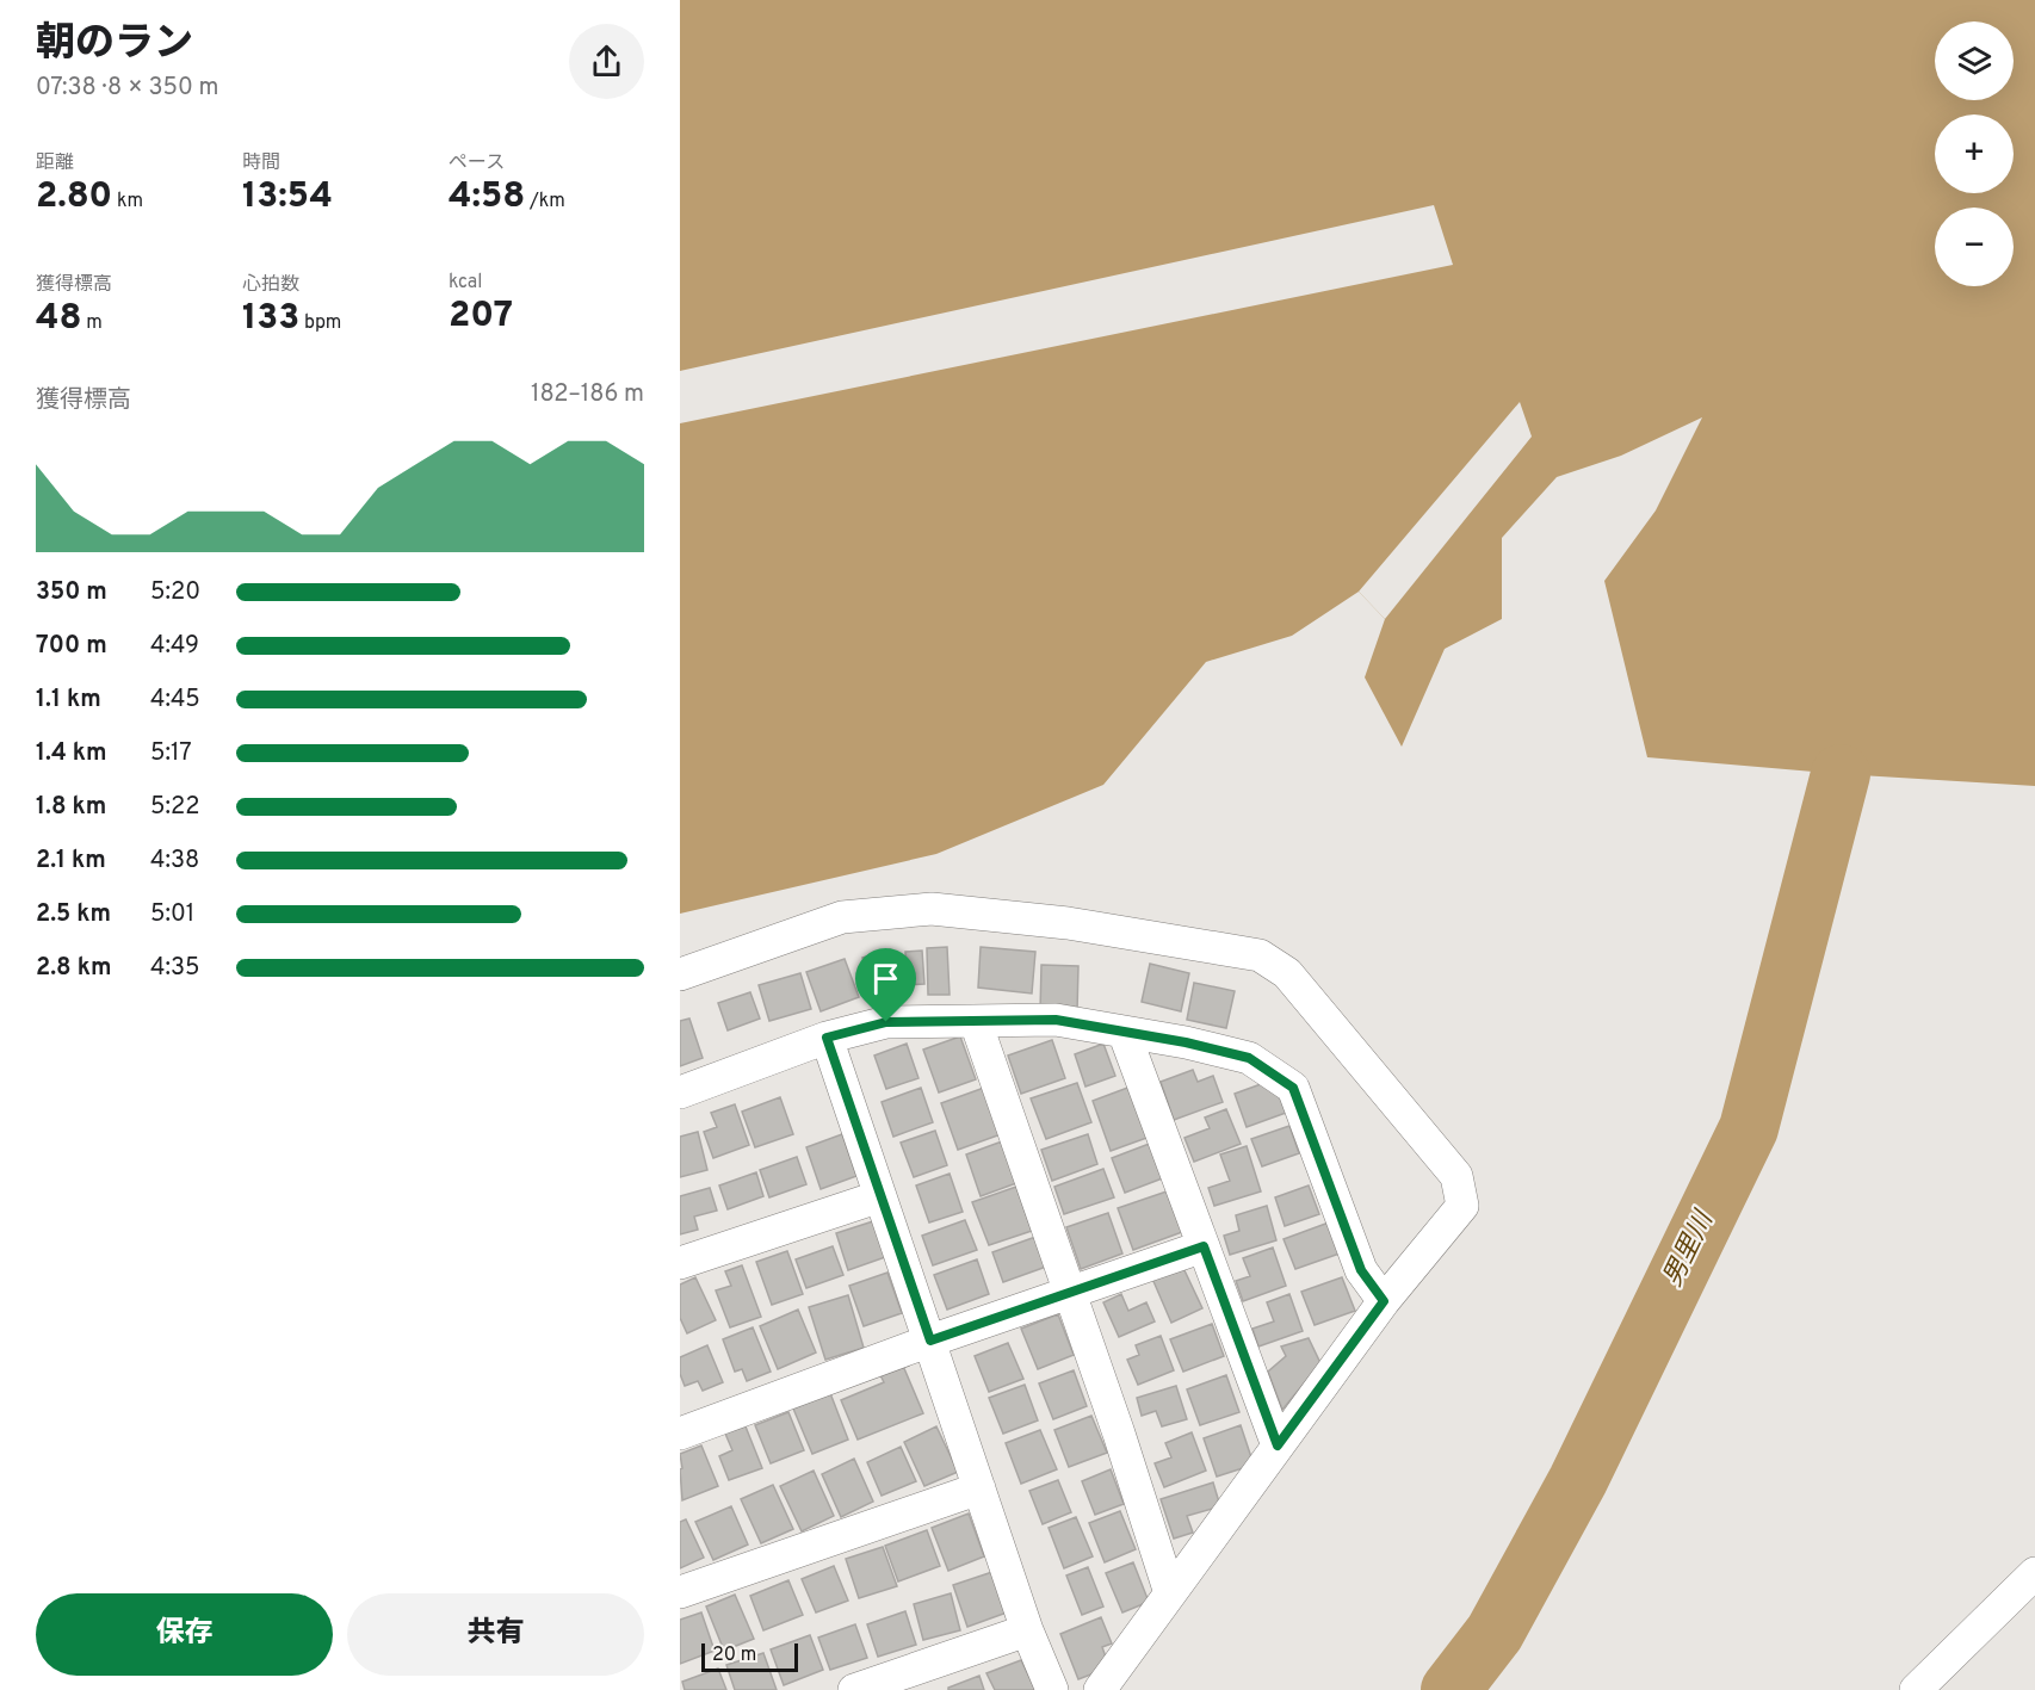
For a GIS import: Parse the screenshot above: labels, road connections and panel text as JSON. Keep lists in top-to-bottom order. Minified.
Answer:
{"water":["男里川"],"scale_bar":"20 m","page":{"heading":["朝のラン","07:38 · 8 × 350 m"],"map_buttons":["+","−"],"stats":[["距離","2.80 km"],["時間","13:54"],["ペース","4:58 /km"],["獲得標高","48 m"],["心拍数","133 bpm"],["kcal","207"]],"chart":["獲得標高","182–186 m"],"list":[{"name":"350 m","note":"5:20"},{"name":"700 m","note":"4:49"},{"name":"1.1 km","note":"4:45"},{"name":"1.4 km","note":"5:17"},{"name":"1.8 km","note":"5:22"},{"name":"2.1 km","note":"4:38"},{"name":"2.5 km","note":"5:01"},{"name":"2.8 km","note":"4:35"}],"buttons":["保存","共有"],"scale":"20 m"}}
